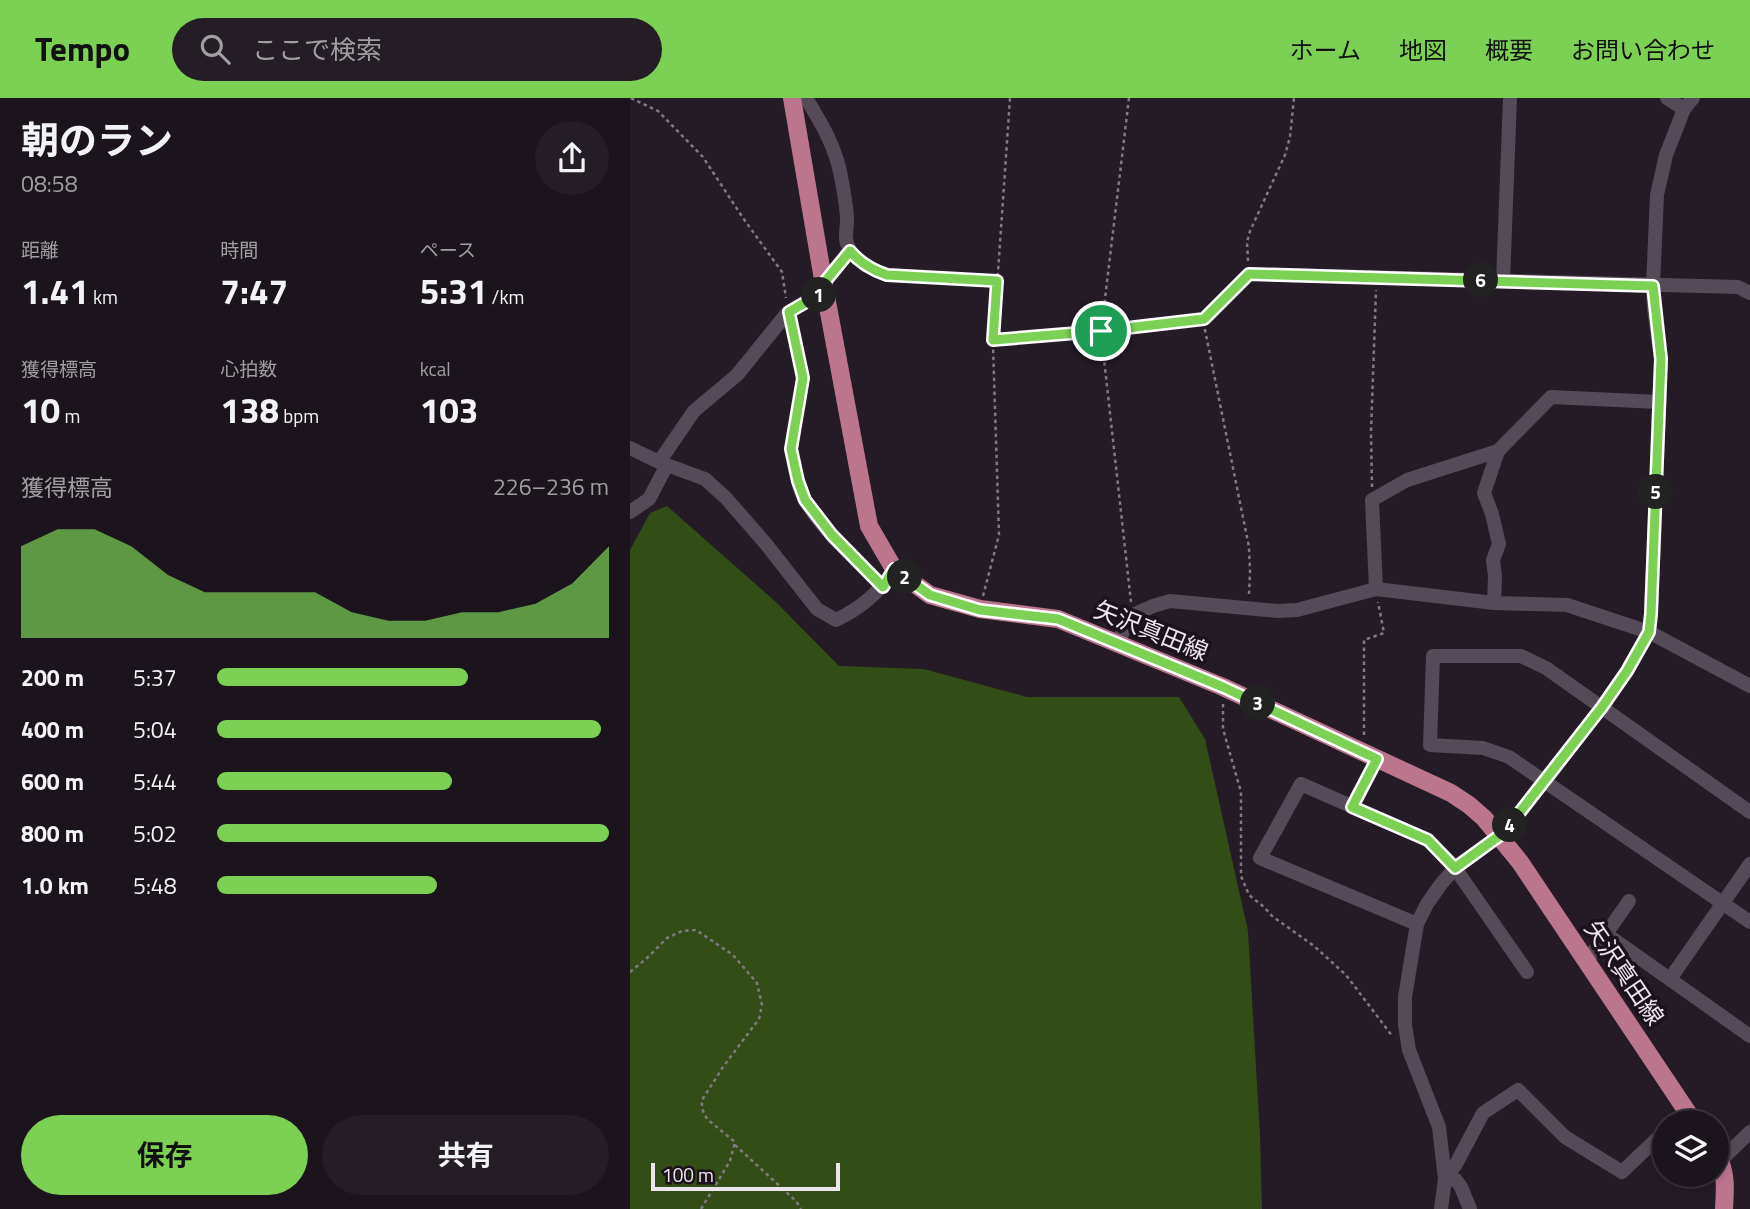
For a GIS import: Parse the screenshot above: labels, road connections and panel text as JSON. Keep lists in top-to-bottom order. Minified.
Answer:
{"streets":{"main road":["矢沢真田線"]},"scale_bar":"100 m","page":{"header":"Tempo","search":"ここで検索","nav":["ホーム","地図","概要","お問い合わせ"],"heading":["朝のラン","08:58"],"stats":[["距離","1.41 km"],["時間","7:47"],["ペース","5:31 /km"],["獲得標高","10 m"],["心拍数","138 bpm"],["kcal","103"]],"pins":["6","1","5","2","3","4"],"chart":["獲得標高","226–236 m"],"list":[{"name":"200 m","note":"5:37"},{"name":"400 m","note":"5:04"},{"name":"600 m","note":"5:44"},{"name":"800 m","note":"5:02"},{"name":"1.0 km","note":"5:48"}],"buttons":["保存","共有"],"scale":"100 m"}}
